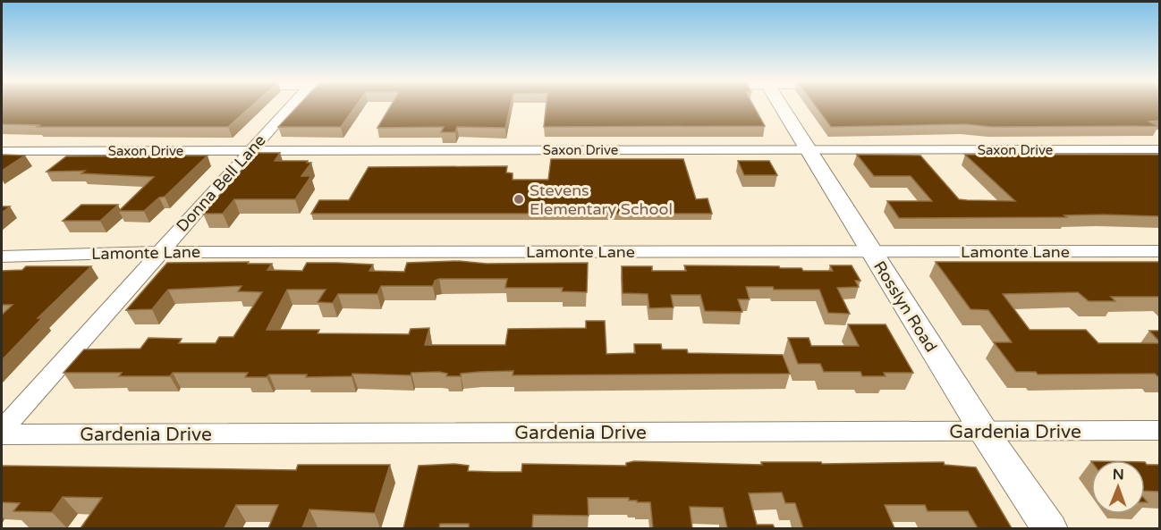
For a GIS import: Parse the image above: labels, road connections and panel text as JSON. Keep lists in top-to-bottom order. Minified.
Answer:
{"streets":{"street":["Saxon Drive","Donna Bell Lane","Lamonte Lane","Rosslyn Road","Gardenia Drive"]},"crossings":[["Saxon Drive","Donna Bell Lane"],["Saxon Drive","Rosslyn Road"],["Donna Bell Lane","Lamonte Lane"],["Donna Bell Lane","Gardenia Drive"],["Lamonte Lane","Rosslyn Road"],["Rosslyn Road","Gardenia Drive"]],"places":["Stevens Elementary School"],"north":"top"}
